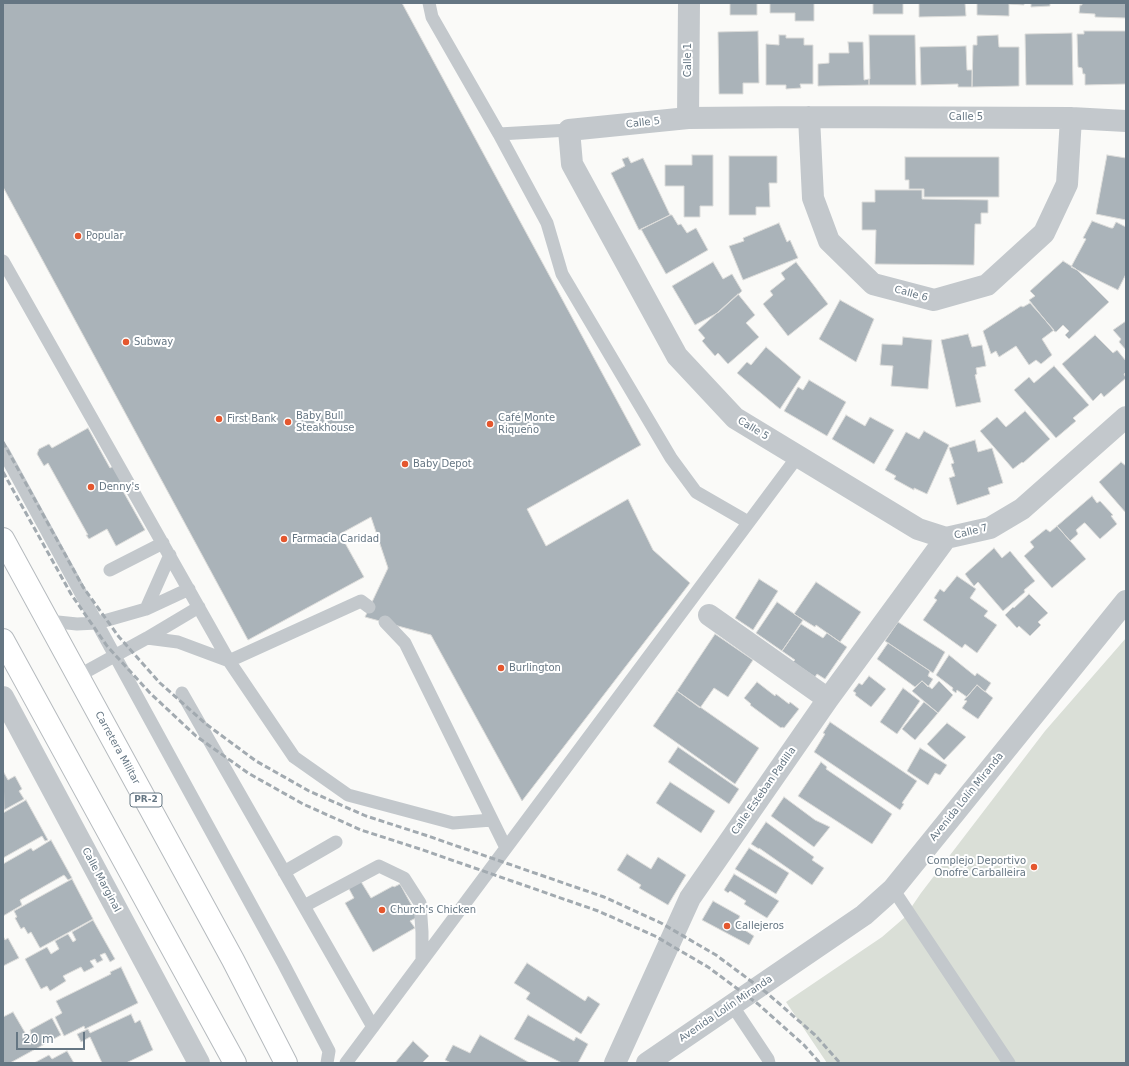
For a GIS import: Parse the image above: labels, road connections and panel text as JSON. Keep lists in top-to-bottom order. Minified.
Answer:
{"streets":{"main road":["Carretera Militar","PR-2"],"street":["Calle 1","Calle 5","Calle 6","Calle 7","Calle Esteban Padilla","Avenida Lolín Miranda","Calle Marginal"]},"crossings":[["Calle 1","Calle 5"],["Calle 5","Calle 6"],["Calle 5","Calle 7"],["Calle 7","Calle Esteban Padilla"]],"places":["Popular","Subway","First Bank","Baby Bull Steakhouse","Café Monte Riqueño","Baby Depot","Denny's","Farmacia Caridad","Burlington","Complejo Deportivo Onofre Carballeira","Church's Chicken","Callejeros"],"scale_bar":"20 m"}
